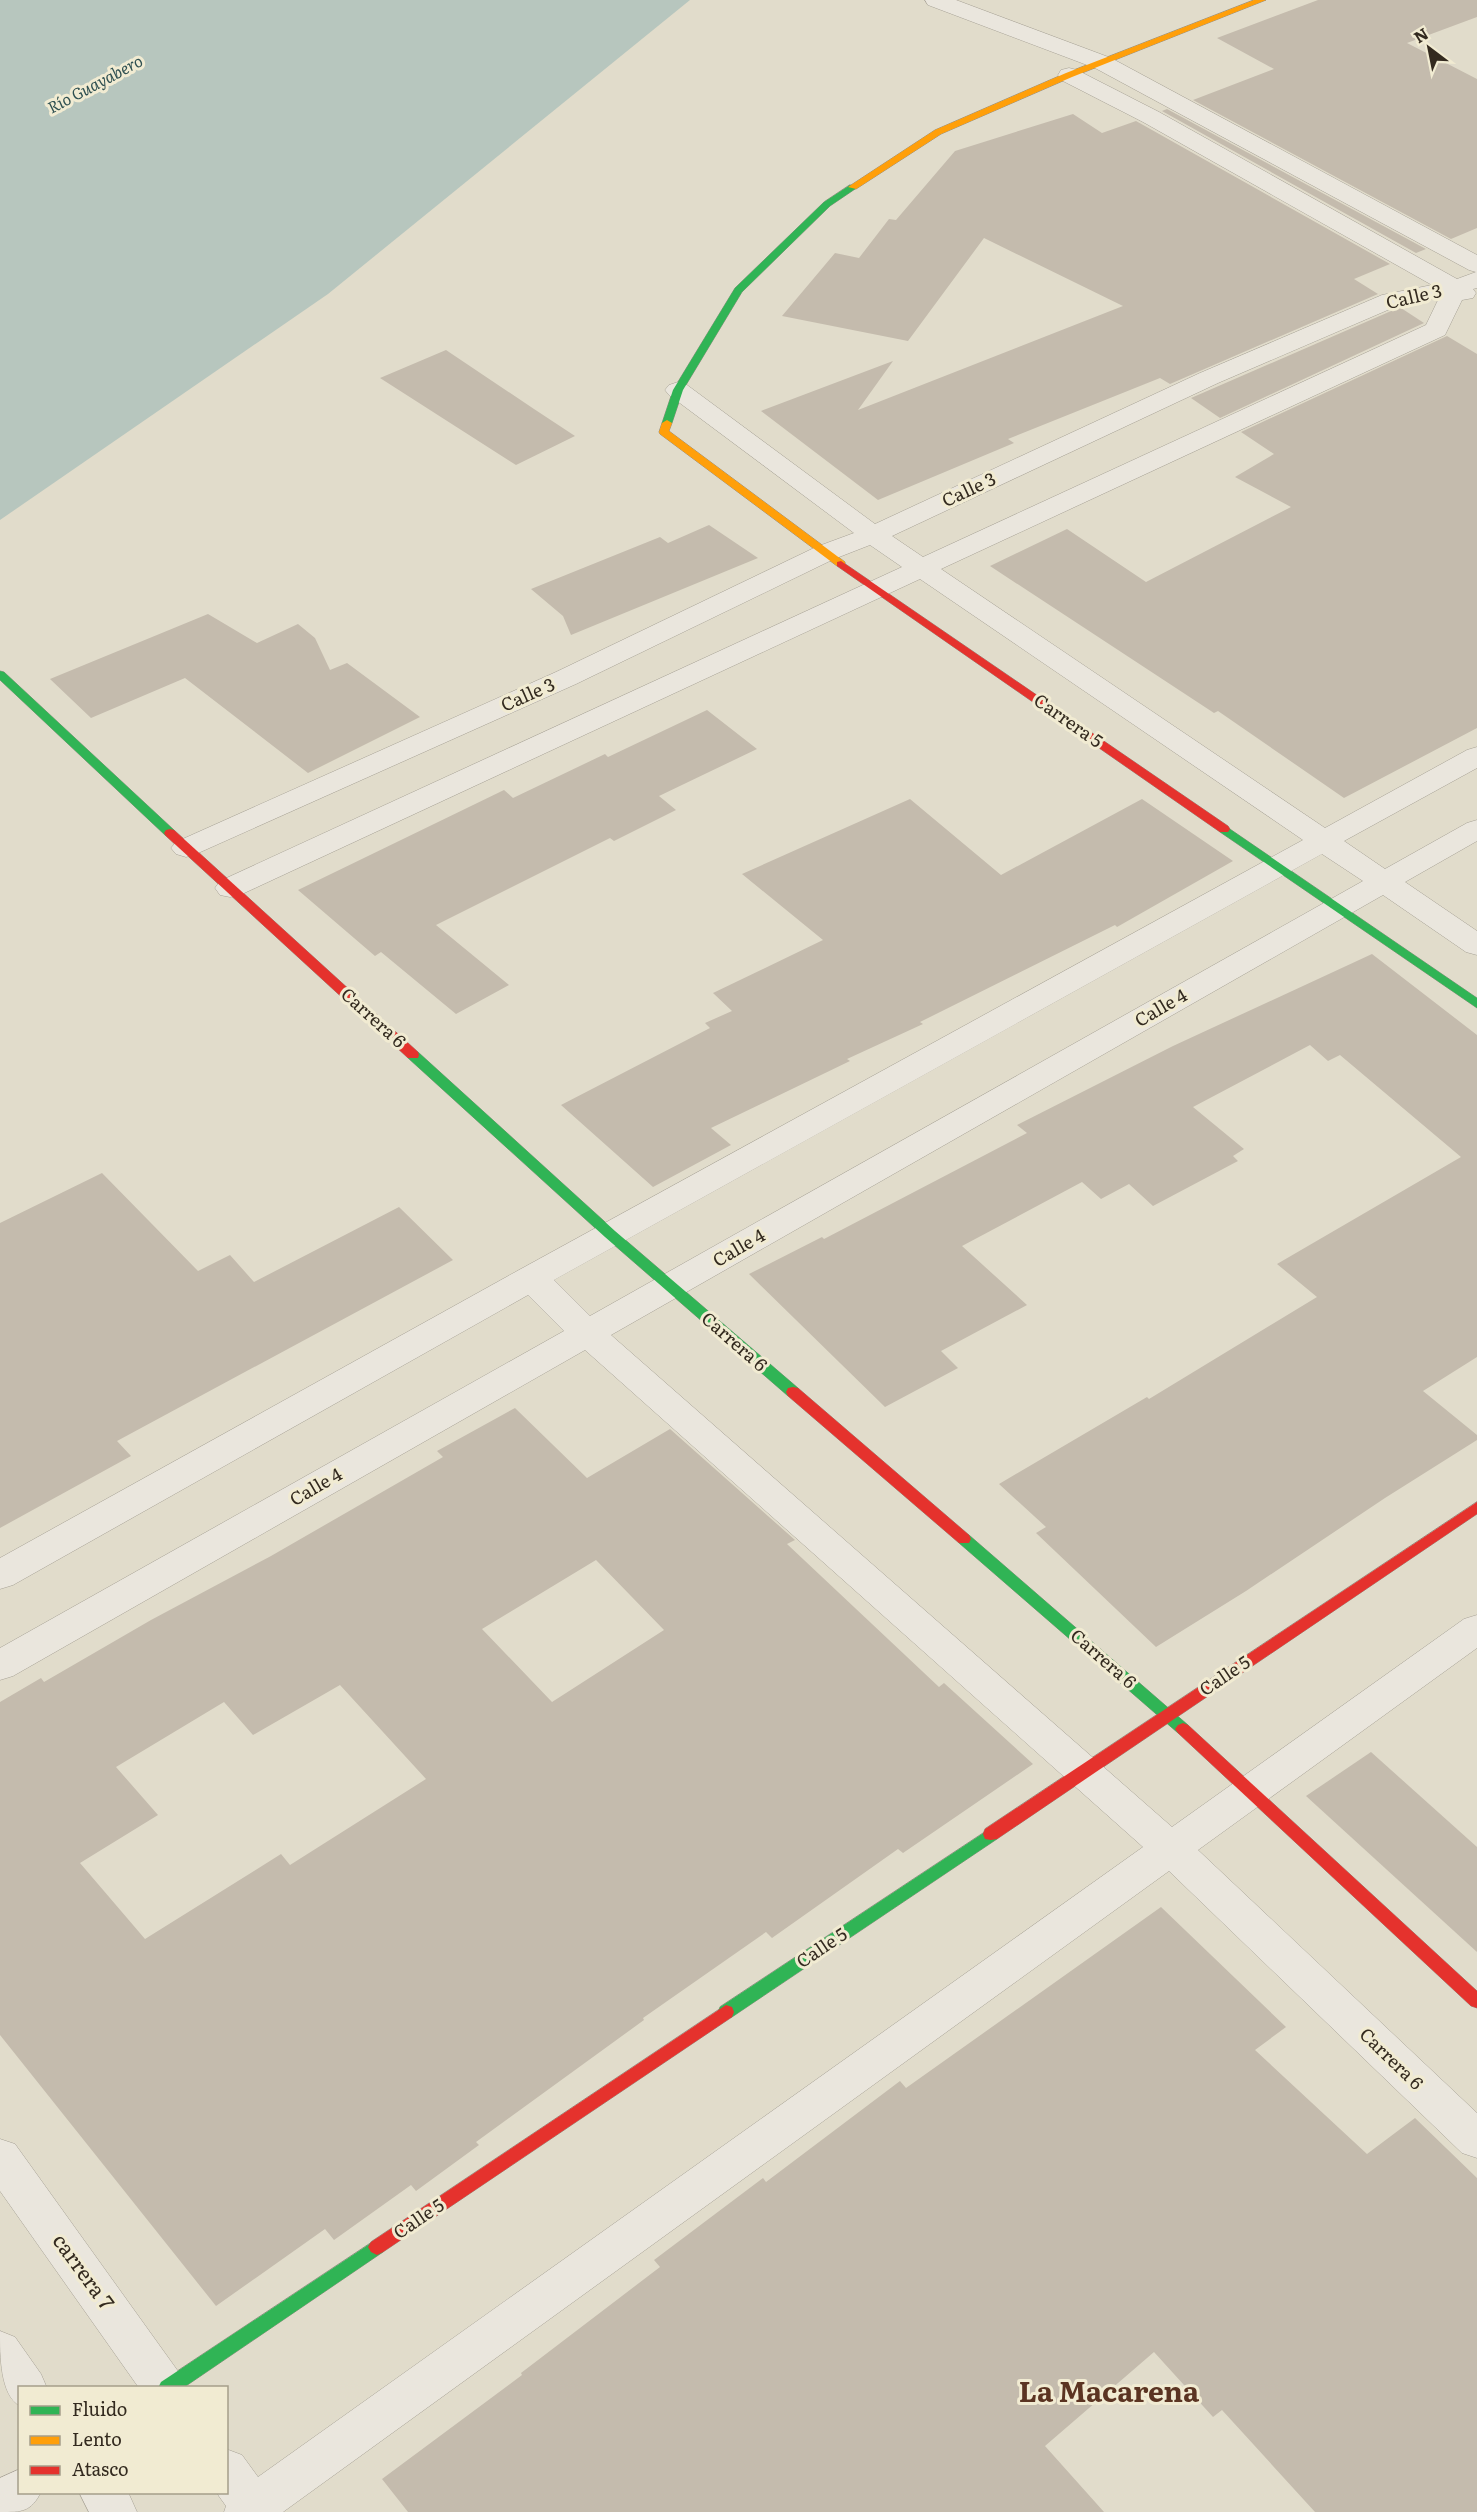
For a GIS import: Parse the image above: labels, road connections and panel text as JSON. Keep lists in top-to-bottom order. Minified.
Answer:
{"streets":{"street":["Calle 3","Carrera 5","Calle 4","Carrera 6","Calle 5","carrera 7"]},"crossings":[["Calle 3","Carrera 5"],["Calle 3","Carrera 6"],["Carrera 5","Calle 4"],["Calle 4","Carrera 6"],["Carrera 6","Calle 5"]],"districts":["La Macarena"],"water":["Río Guayabero"],"legend":["Fluido","Lento","Atasco"],"north":"top left"}
